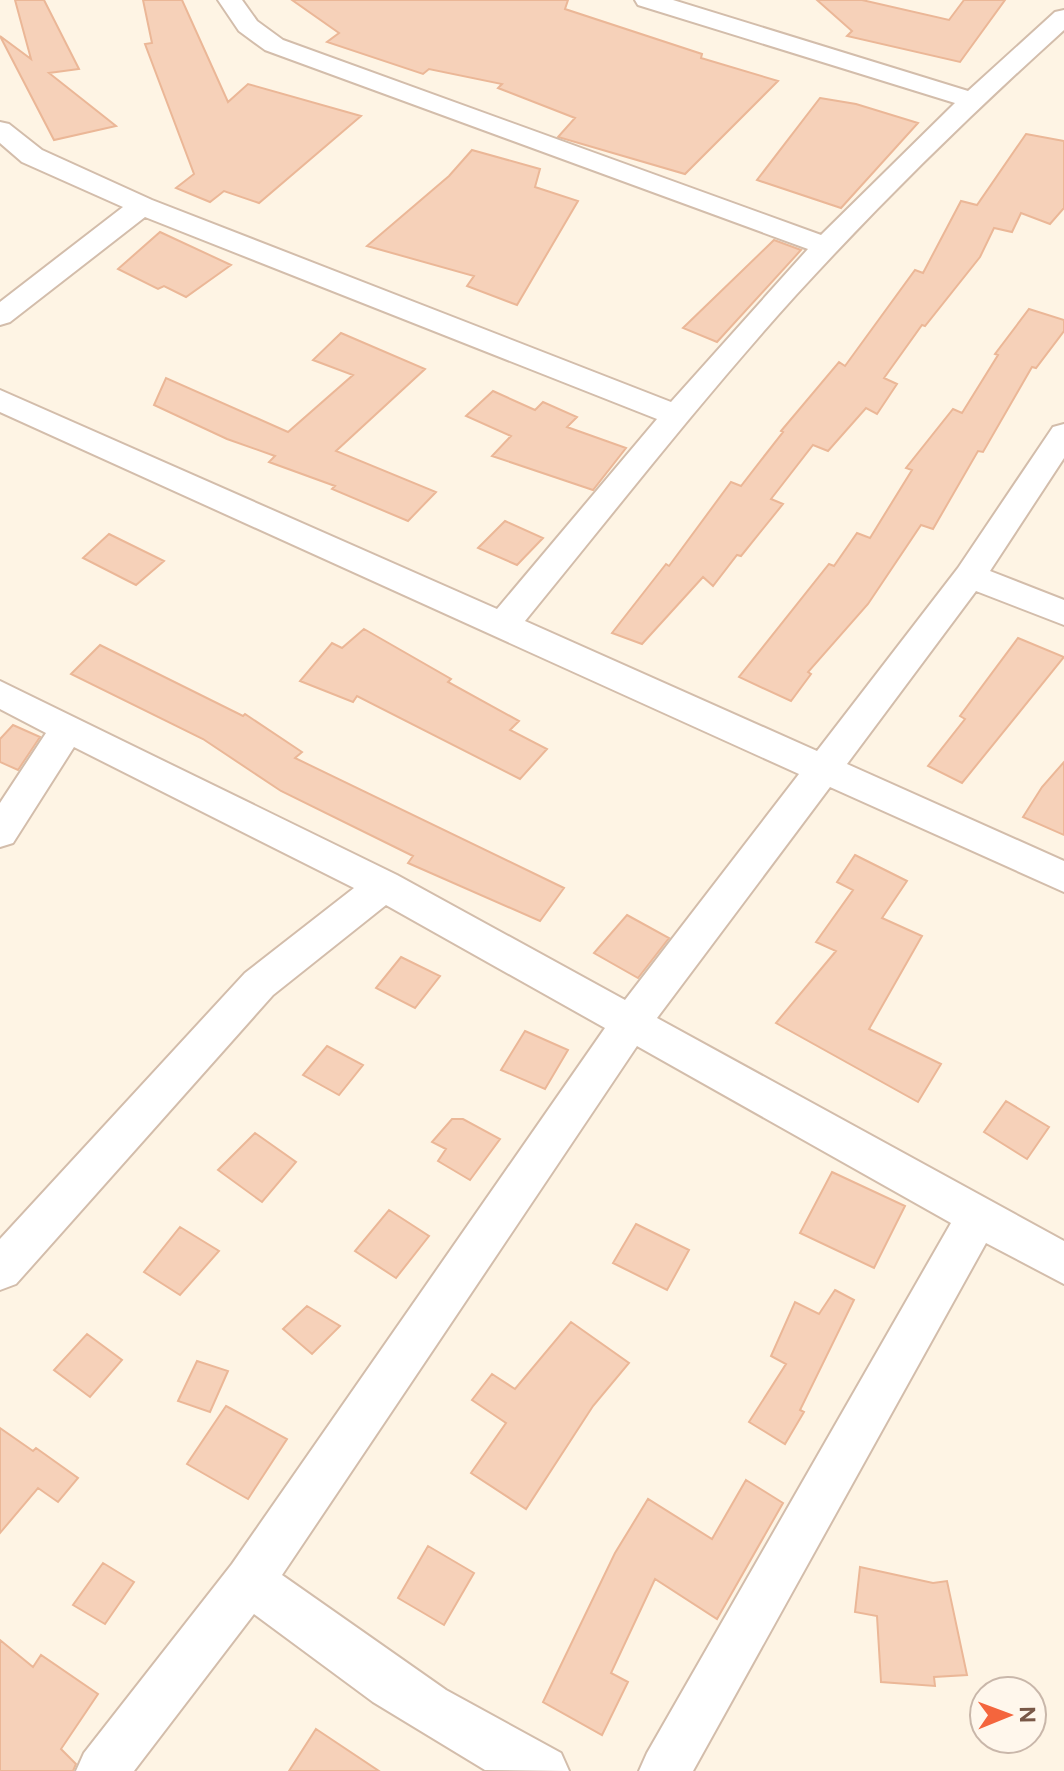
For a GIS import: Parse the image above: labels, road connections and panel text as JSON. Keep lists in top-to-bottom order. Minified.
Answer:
{"north":"right"}
